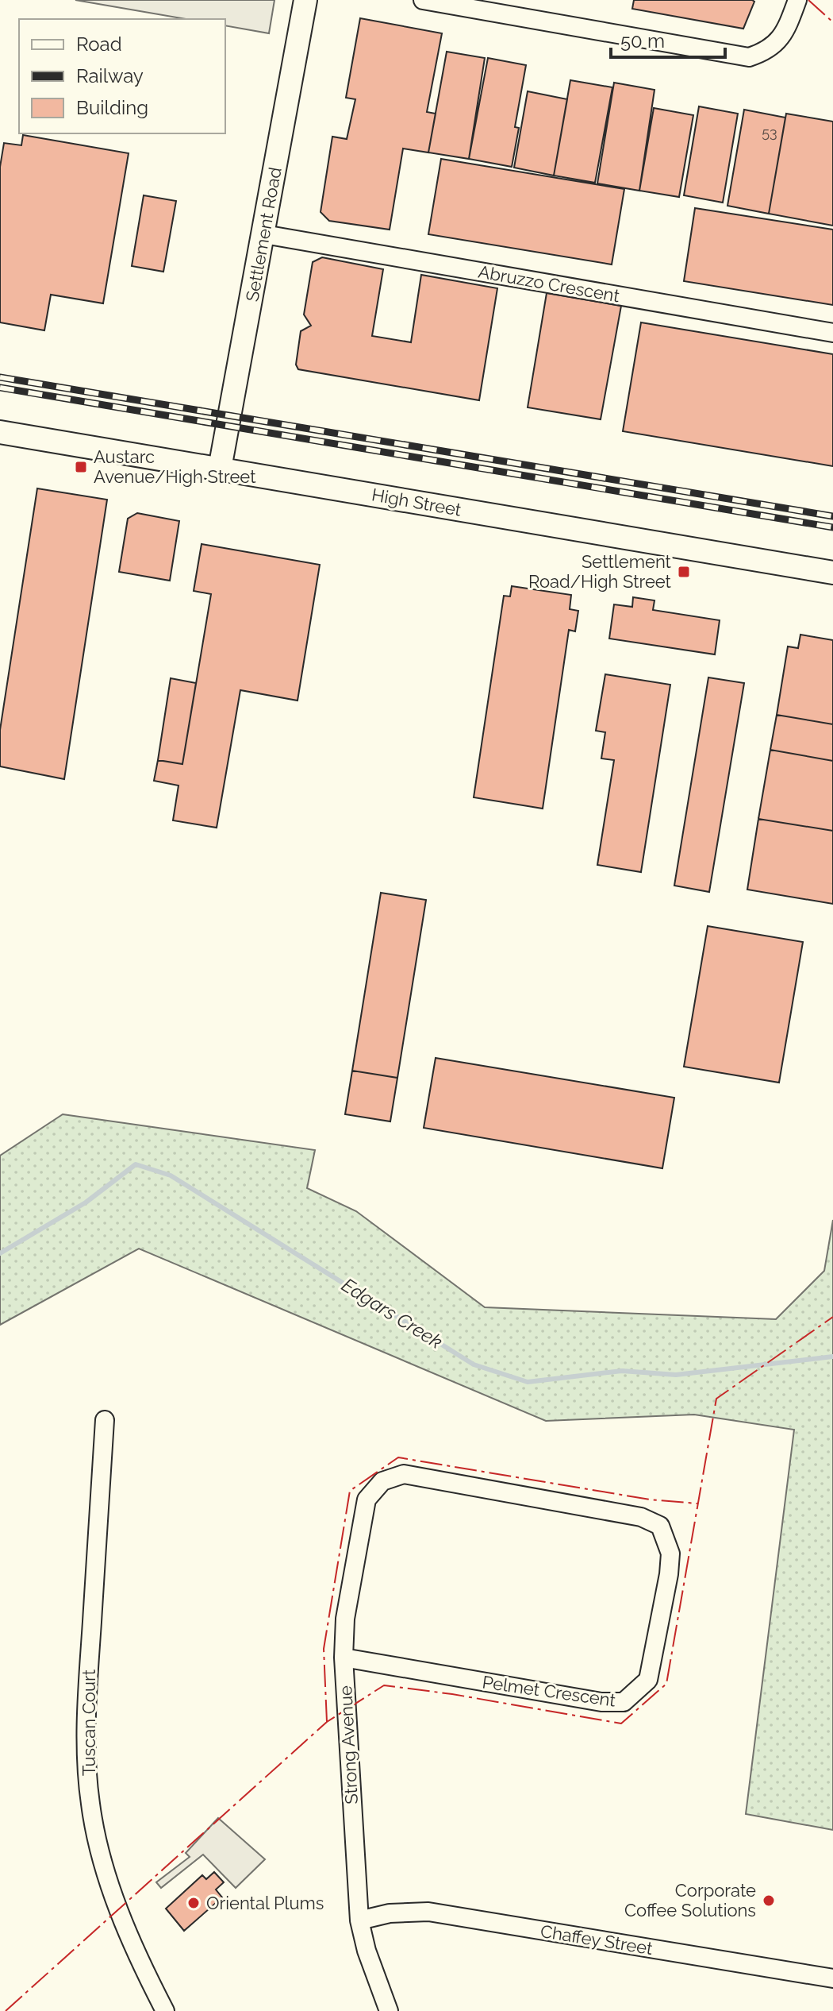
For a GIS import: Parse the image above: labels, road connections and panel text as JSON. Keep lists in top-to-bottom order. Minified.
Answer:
{"streets":{"main road":["Settlement Road","High Street"],"street":["Abruzzo Crescent","Pelmet Crescent","Tuscan Court","Strong Avenue","Chaffey Street"]},"crossings":[["Settlement Road","Abruzzo Crescent"],["Settlement Road","High Street"],["Pelmet Crescent","Strong Avenue"],["Strong Avenue","Chaffey Street"]],"water":["Edgars Creek"],"places":{"transit":["Austarc Avenue/High Street","Settlement Road/High Street"],"other":["Corporate Coffee Solutions","Oriental Plums"]},"house_numbers":["53"],"legend":["Road","Railway","Building"],"scale_bar":"50 m"}
